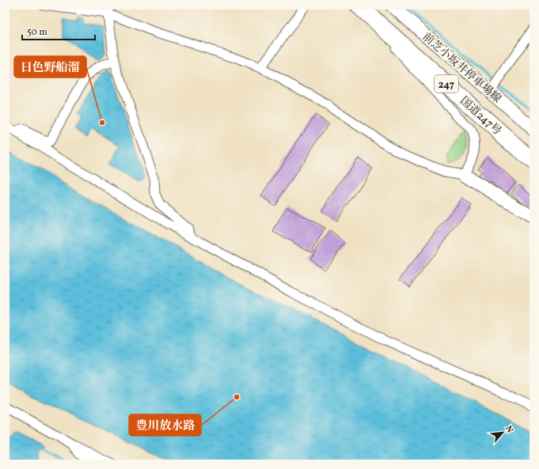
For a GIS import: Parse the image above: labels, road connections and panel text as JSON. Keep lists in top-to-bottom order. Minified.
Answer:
{"streets":{"highway":["247","国道247号"],"main road":["前芝小坂井停車場線"]},"places":["日色野船溜","豊川放水路"],"scale_bar":"50 m","north":"top right"}
